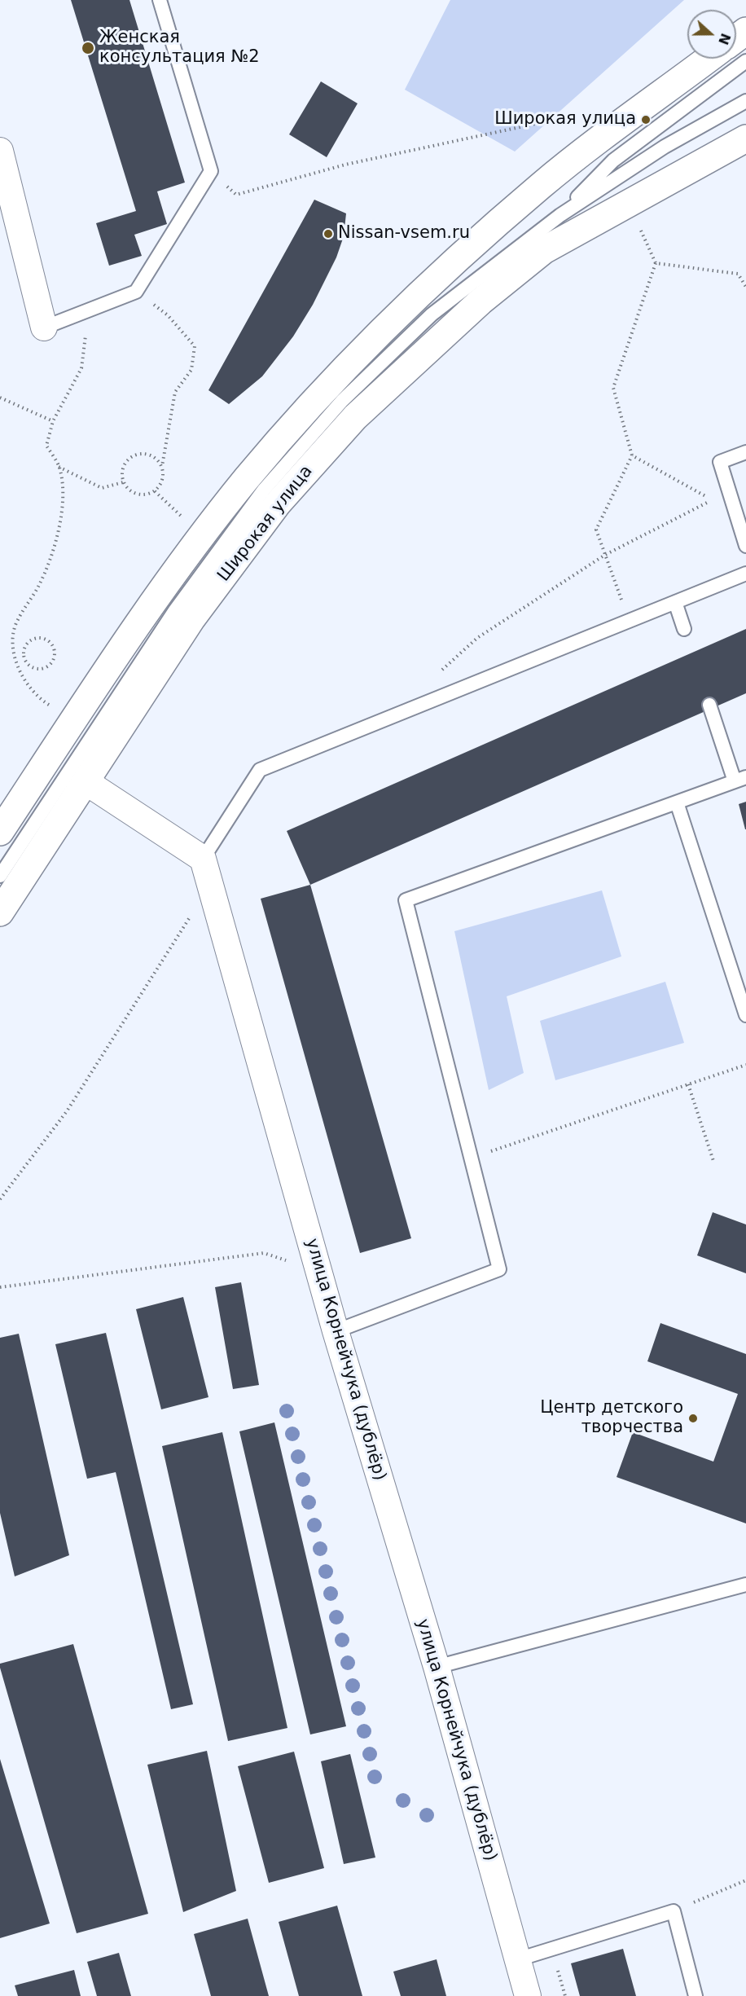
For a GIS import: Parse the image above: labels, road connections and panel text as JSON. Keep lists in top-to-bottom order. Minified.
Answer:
{"streets":{"main road":["Широкая улица"],"street":["улица Корнейчука (дублёр)"]},"places":["Женская консультация №2","Широкая улица","Nissan-vsem.ru","Центр детского творчества"],"north":"right"}
